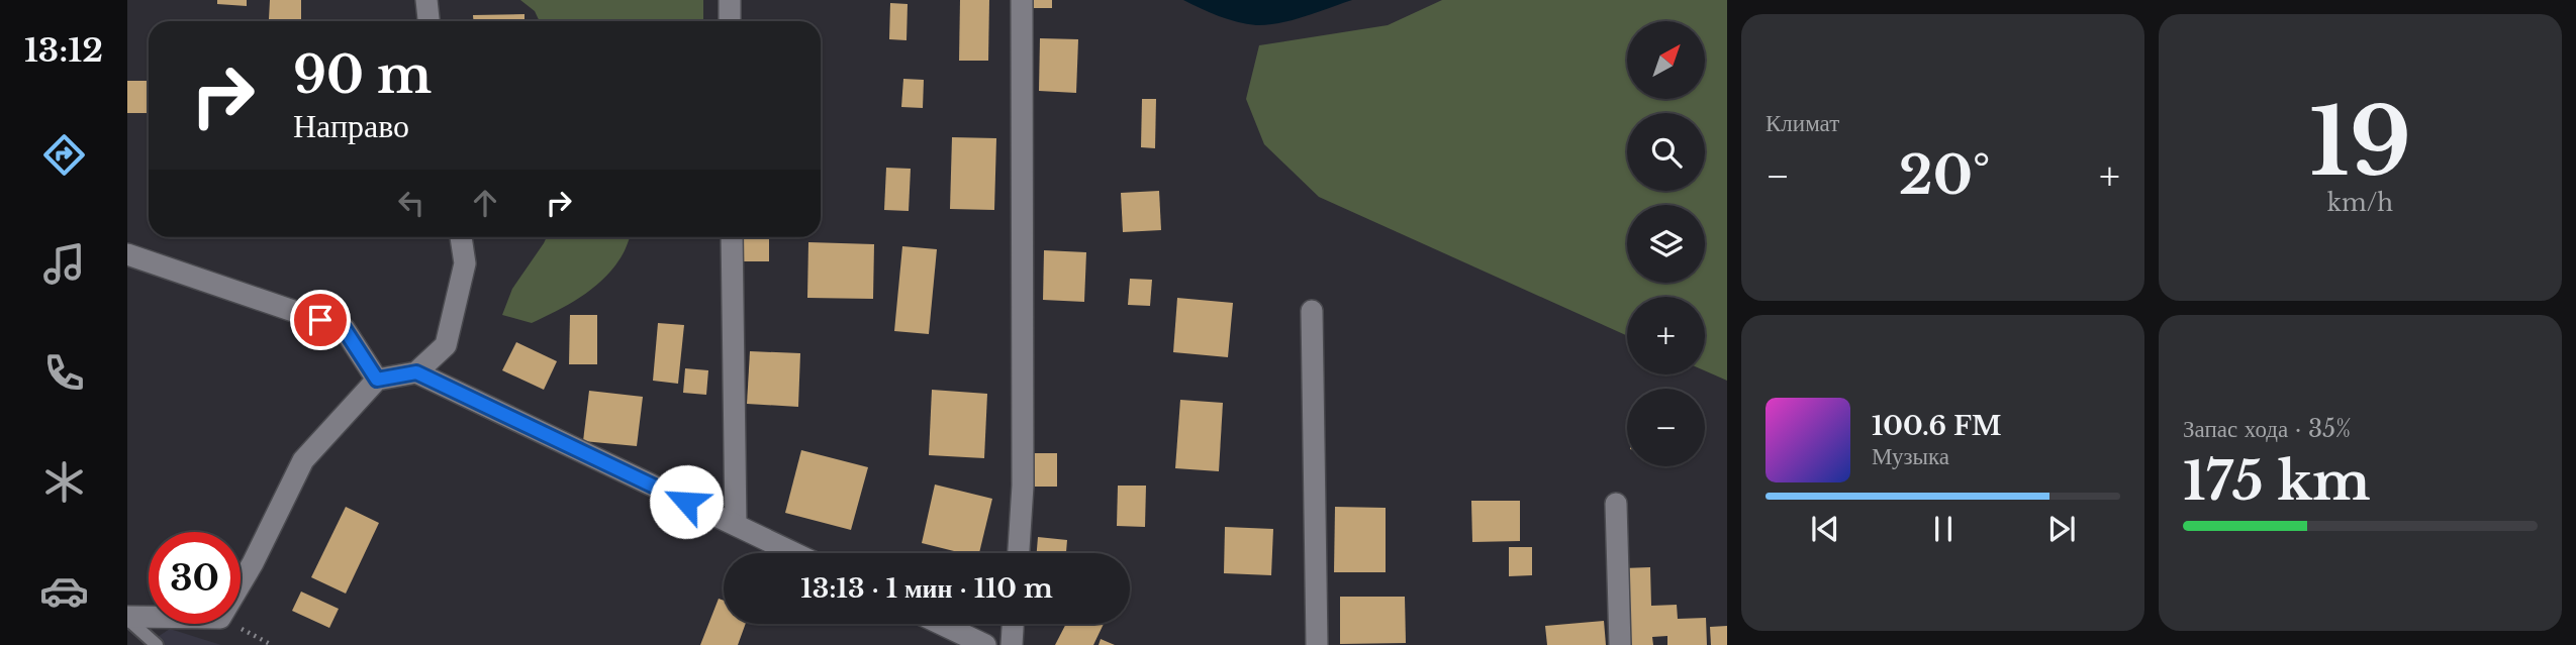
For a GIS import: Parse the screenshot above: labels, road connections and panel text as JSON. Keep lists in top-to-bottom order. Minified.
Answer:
{"north":"top right","page":{"tabs":"13:12","tile":["Климат",["19","km/h"],["Запас хода · 35%","175 km"]],"map_buttons":["+","−"],"turn":["90 m","Направо"],"heat":["−","20°","+"],"song":["100.6 FM","Музыка"],"limit":"30","trip":"13:13 · 1 мин · 110 m"}}
